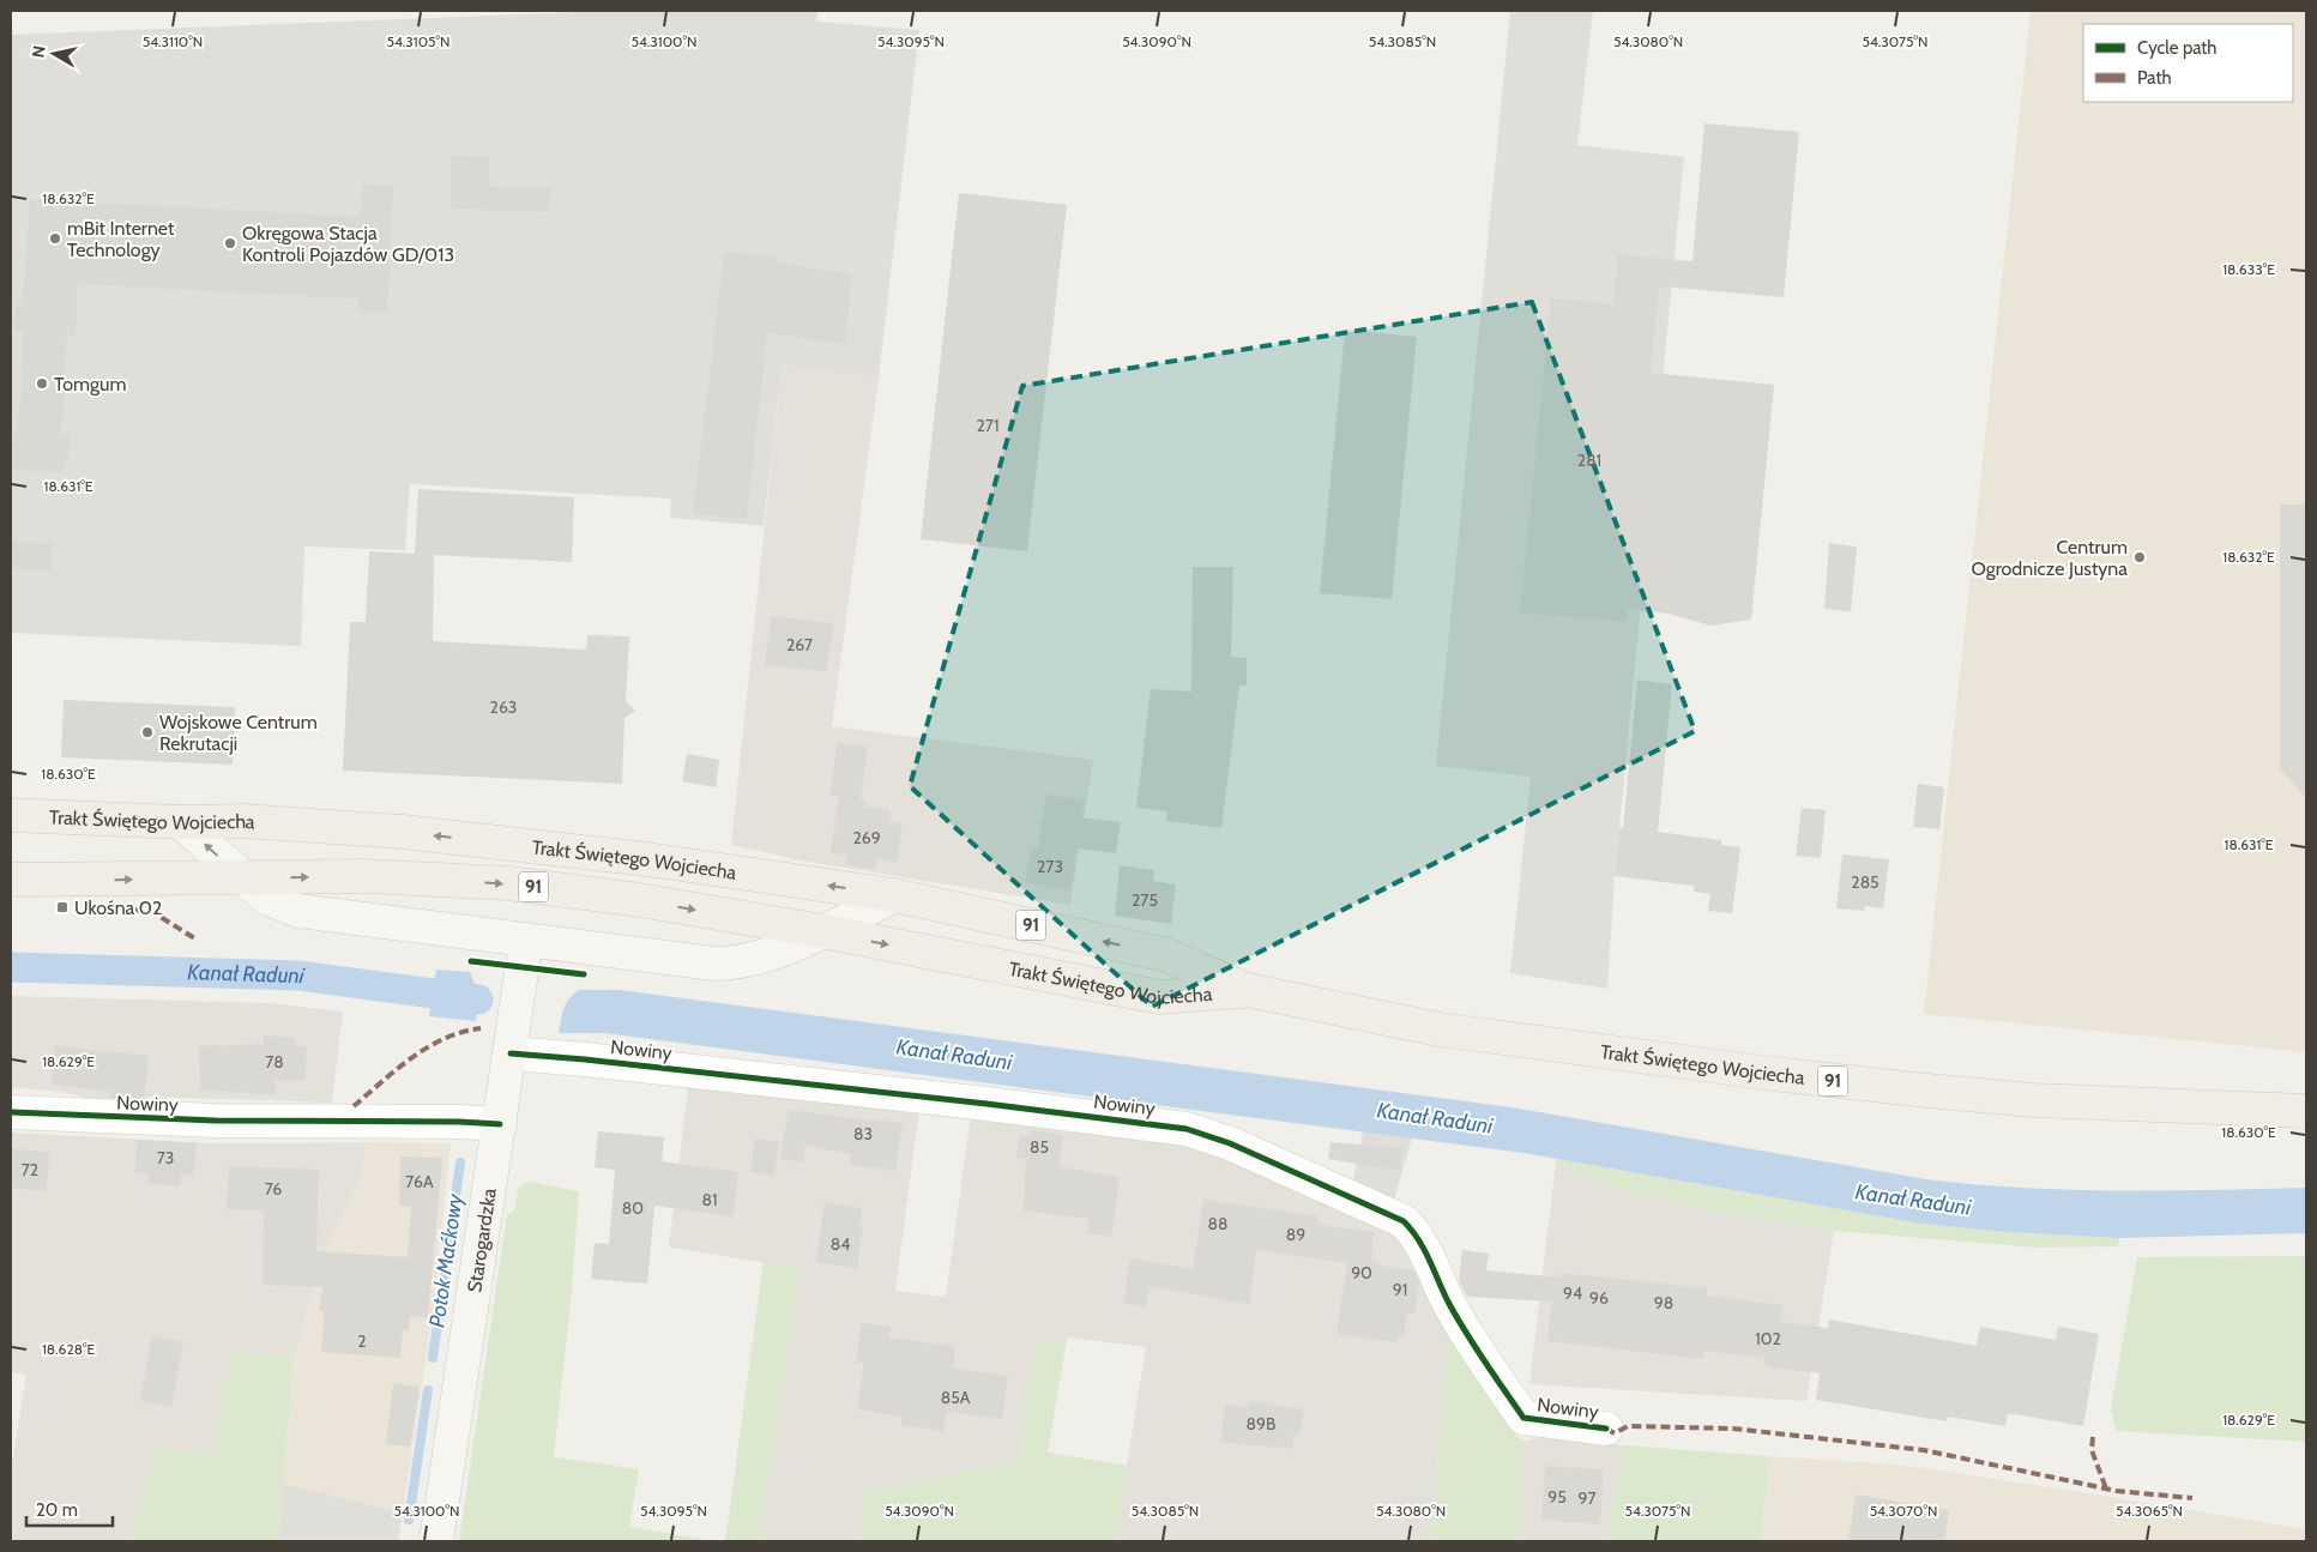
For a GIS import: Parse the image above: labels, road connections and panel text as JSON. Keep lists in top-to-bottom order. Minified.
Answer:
{"streets":{"main road":["Trakt Świętego Wojciecha","91","Starogardzka"],"street":["Nowiny"]},"crossings":[["Nowiny","Starogardzka"]],"water":["Kanał Raduni","Potok Maćkowy"],"places":{"other":["mBit Internet Technology","Okręgowa Stacja Kontroli Pojazdów GD/013","Tomgum","Centrum Ogrodnicze Justyna","Wojskowe Centrum Rekrutacji"],"transit":["Ukośna 02"]},"house_numbers":["271","281","267","263","269","273","285","275","78","83","85","73","72","76A","76","81","80","88","89","84","90","91","94","96","98","102","2","85A","89B","95","97"],"legend":["Cycle path","Path"],"scale_bar":"20 m","north":"left","coordinates":["54.3105°N","54.3100°N","54.3095°N","54.3090°N","54.3085°N","54.3080°N","54.3075°N","54.3110°N","18.632°E","18.633°E","18.631°E","18.630°E","18.629°E","18.628°E","54.3070°N","54.3065°N"]}
